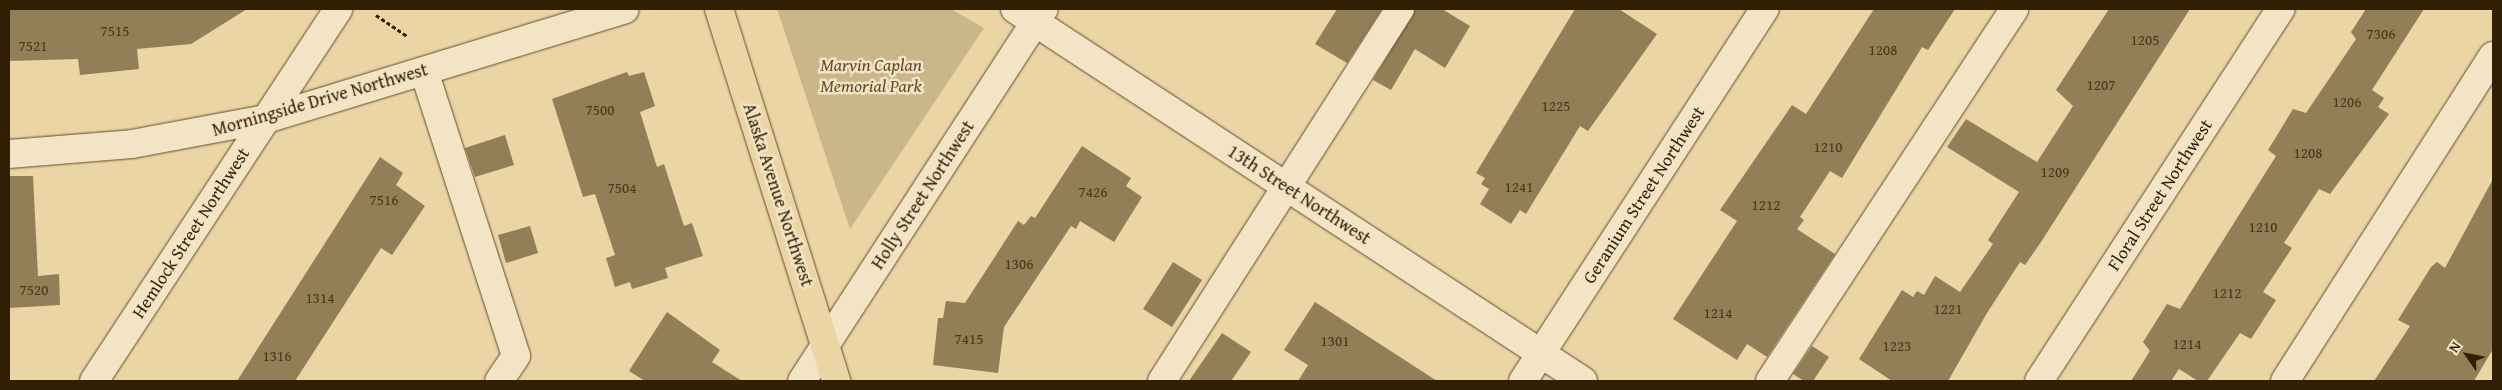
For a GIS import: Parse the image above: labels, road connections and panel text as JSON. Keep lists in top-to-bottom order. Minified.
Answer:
{"streets":{"main road":["Alaska Avenue Northwest"],"street":["Morningside Drive Northwest","Holly Street Northwest","13th Street Northwest","Geranium Street Northwest","Floral Street Northwest","Hemlock Street Northwest"]},"crossings":[["Morningside Drive Northwest","Hemlock Street Northwest"],["Alaska Avenue Northwest","Holly Street Northwest"],["Holly Street Northwest","13th Street Northwest"],["13th Street Northwest","Geranium Street Northwest"]],"parks":["Marvin Caplan Memorial Park"],"house_numbers":["7515","7306","1205","7521","1208","1207","1206","1225","7500","1210","1208","1209","1241","7504","7426","7516","1212","1210","1306","7520","1212","1314","1221","1214","7415","1301","1214","1223","1316"],"north":"top left"}
